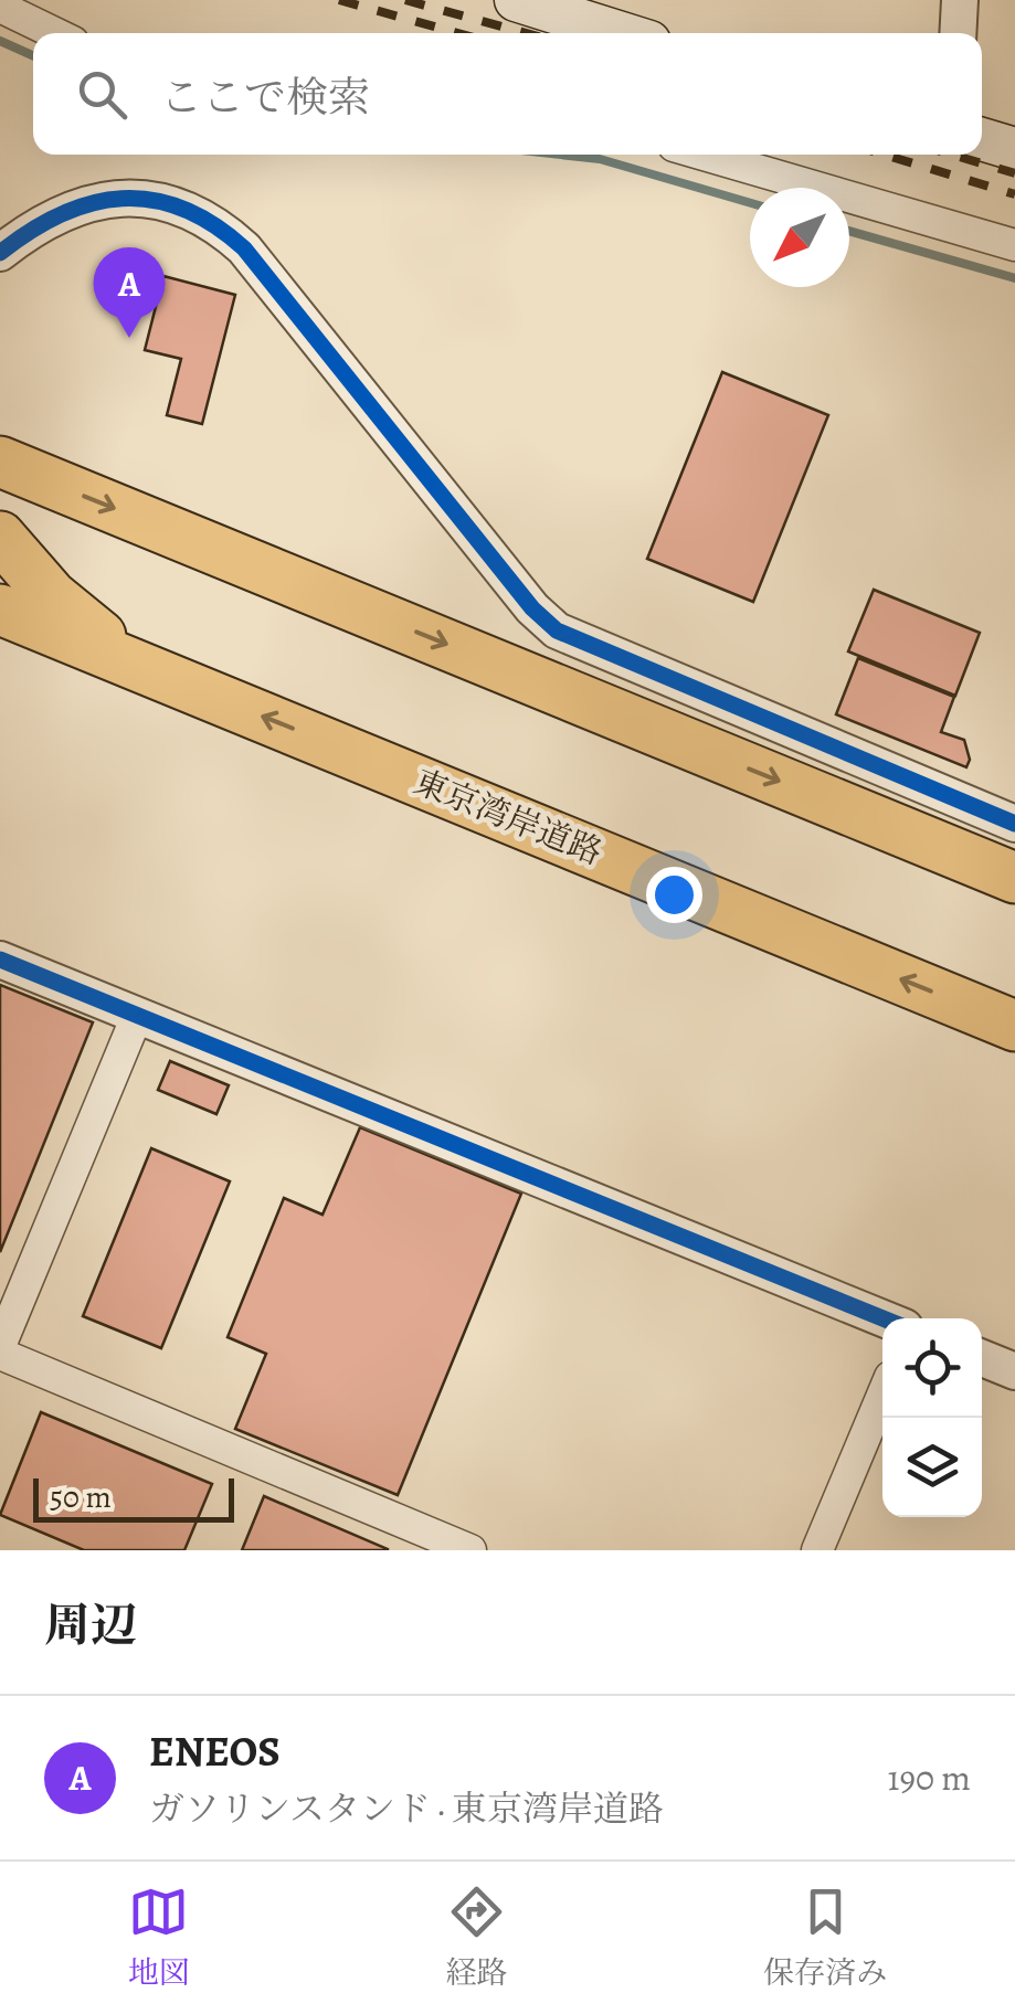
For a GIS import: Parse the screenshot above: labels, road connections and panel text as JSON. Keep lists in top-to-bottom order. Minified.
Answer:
{"streets":{"highway":["東京湾岸道路"]},"scale_bar":"50 m","north":"bottom left","page":{"search":"ここで検索","pins":"A","scale":"50 m","heading":"周辺","list":[{"mark":"A","name":"ENEOS","note":"ガソリンスタンド · 東京湾岸道路","value":"190 m"}],"nav":["地図","経路","保存済み"]}}
